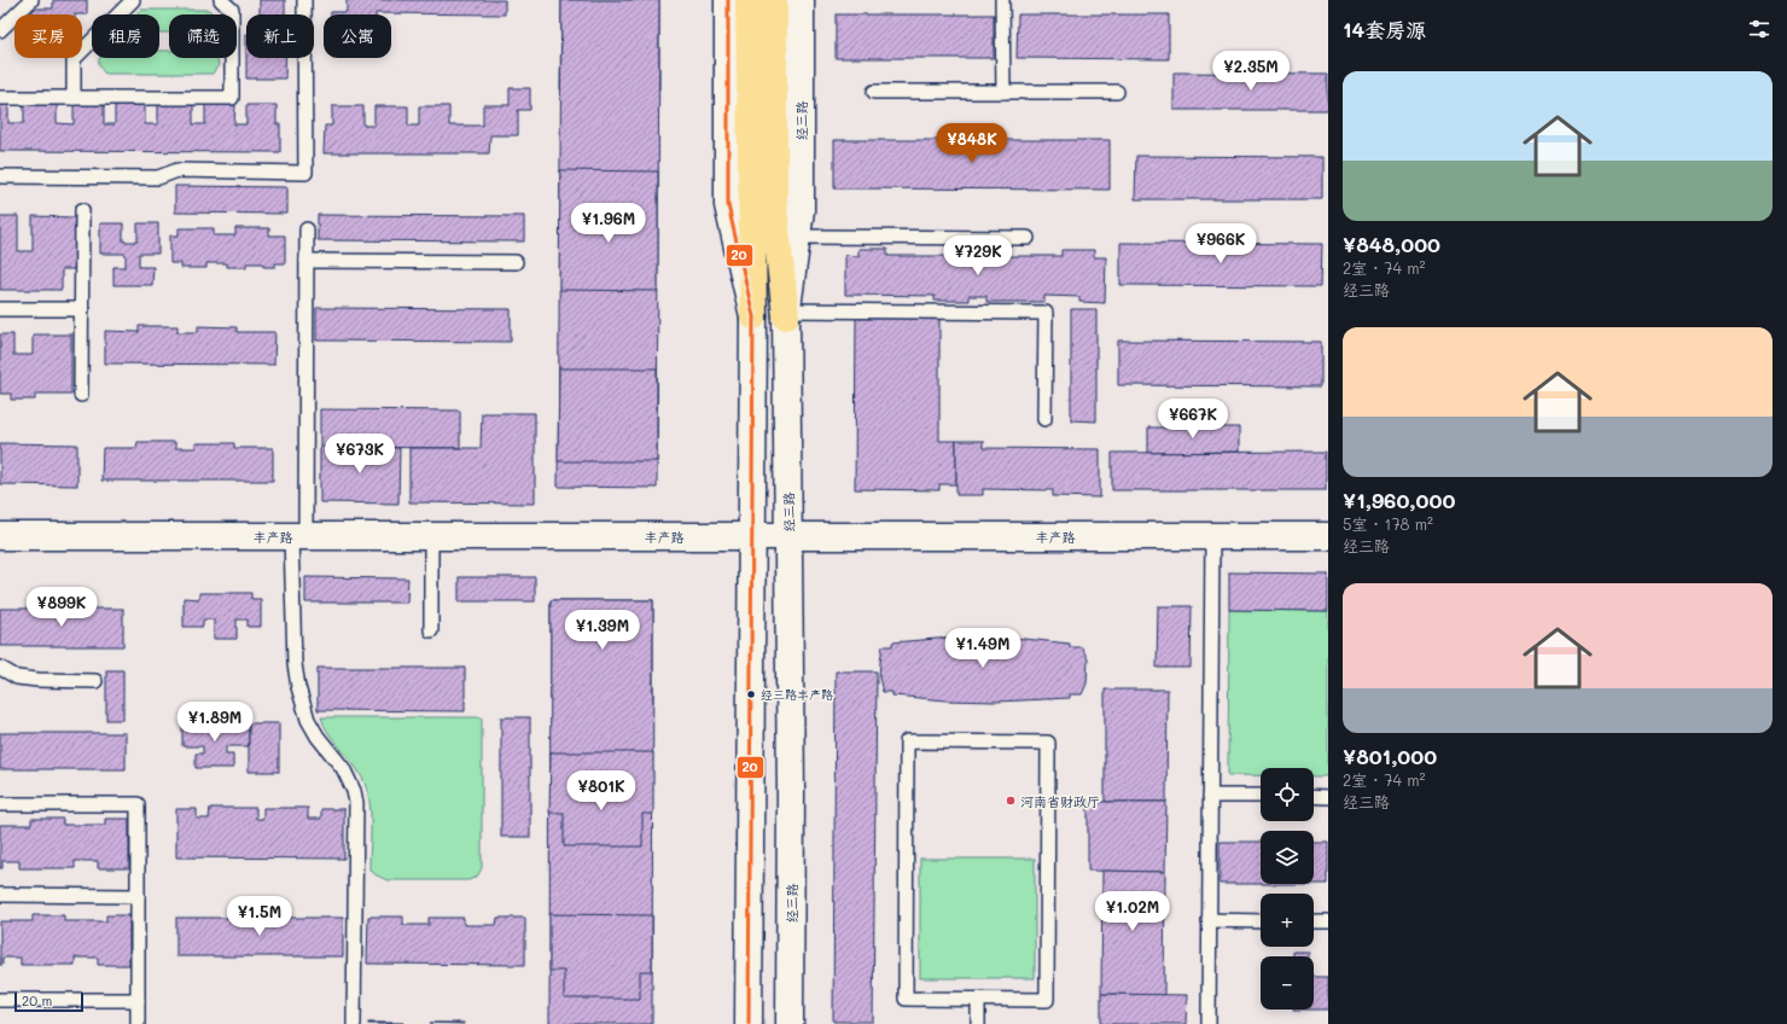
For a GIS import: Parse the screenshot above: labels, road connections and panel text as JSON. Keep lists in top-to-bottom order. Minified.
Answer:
{"streets":{"main road":["经三路","丰产路"]},"crossings":[["经三路","丰产路"]],"places":["经三路丰产路","河南省财政厅"],"lines":["transit line 20"],"scale_bar":"20 m","page":{"heading":"14套房源","chip":["买房","租房","筛选","新上","公寓"],"price":["¥2.35M","¥848K","¥1.96M","¥966K","¥729K","¥667K","¥673K","¥899K","¥1.39M","¥1.49M","¥1.89M","¥801K","¥1.02M","¥1.5M"],"list":[{"name":"¥848,000","note":"2室 · 74 m² · 经三路"},{"name":"¥1,960,000","note":"5室 · 178 m² · 经三路"},{"name":"¥801,000","note":"2室 · 74 m² · 经三路"}],"map_buttons":["+","−"],"scale":"20 m"}}
